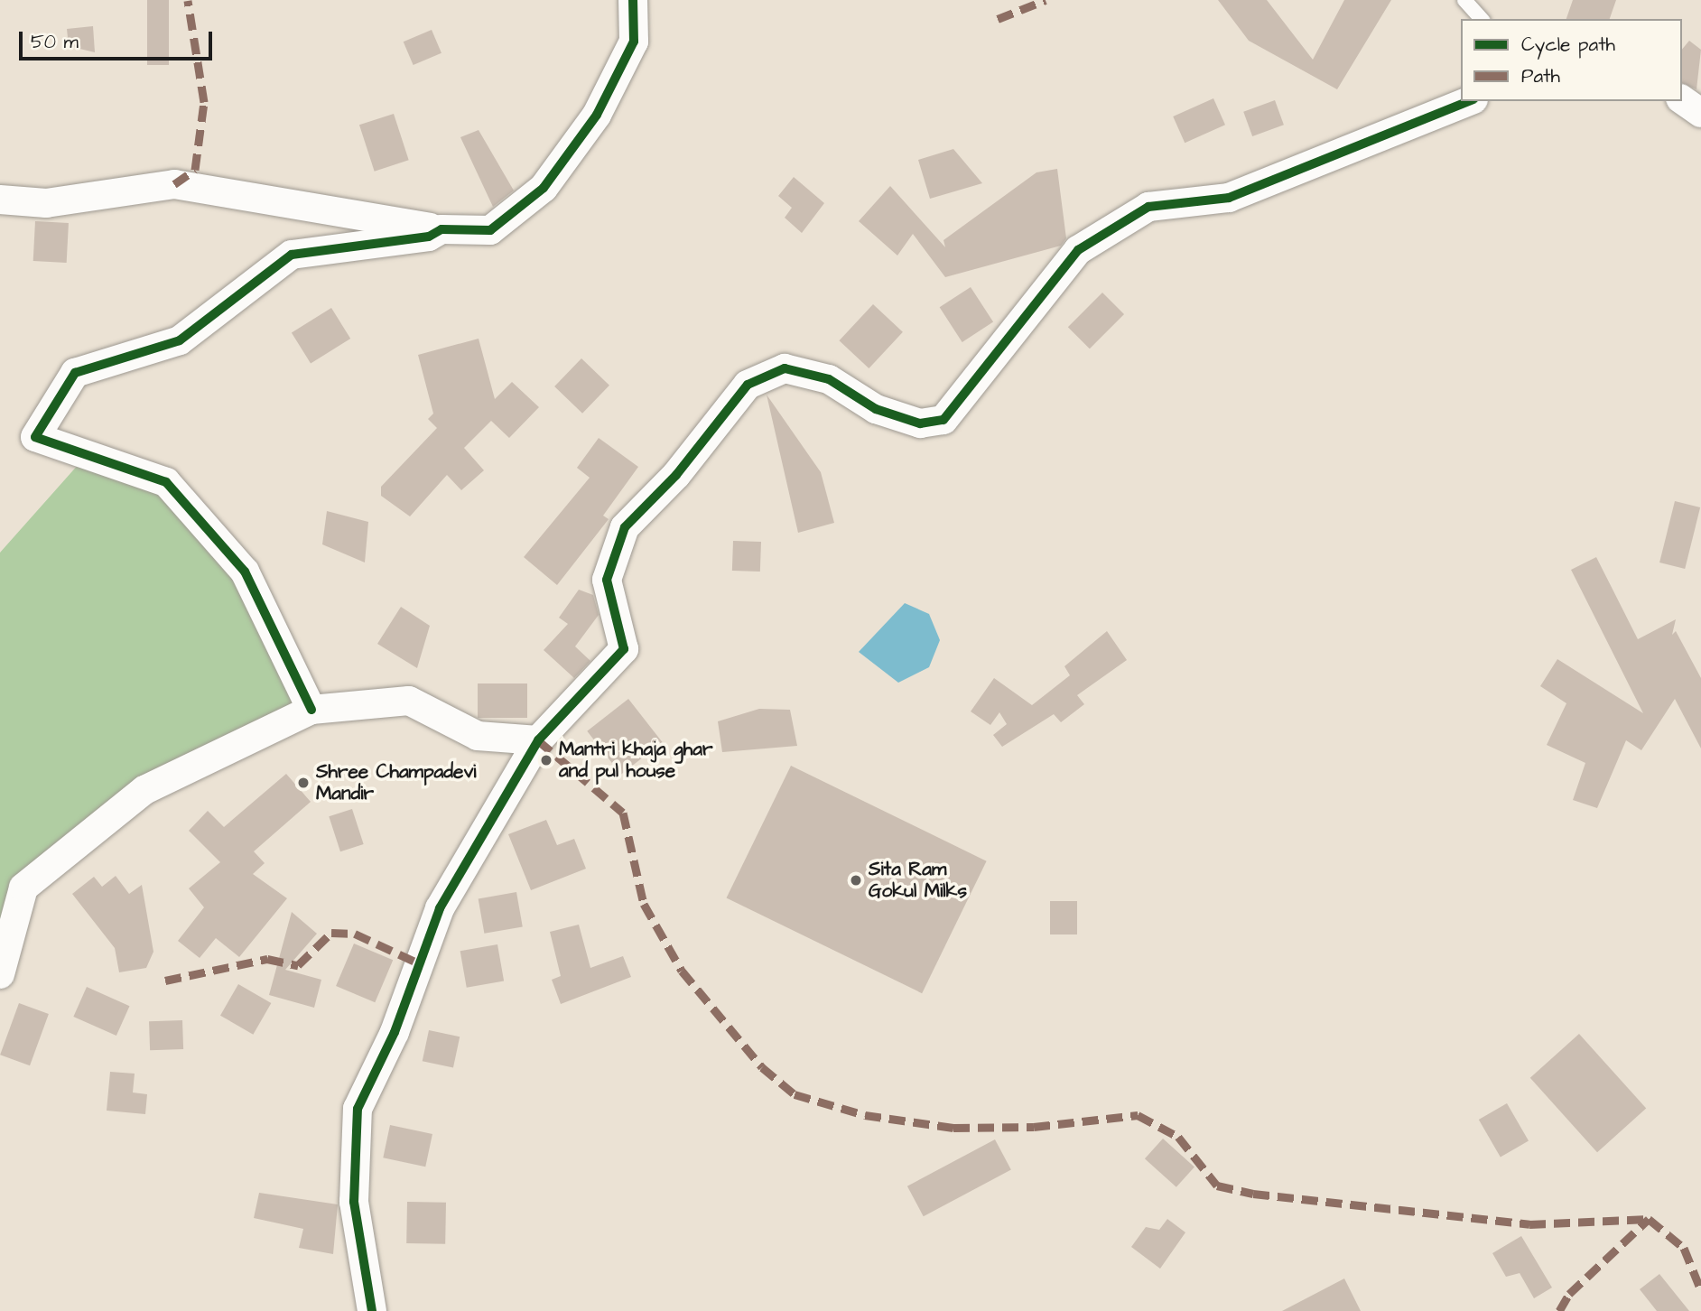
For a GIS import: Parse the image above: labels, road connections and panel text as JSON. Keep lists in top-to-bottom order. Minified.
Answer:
{"places":["Mantri khaja ghar and pul house","Shree Champadevi Mandir","Sita Ram Gokul Milks"],"legend":["Cycle path","Path"],"scale_bar":"50 m"}
